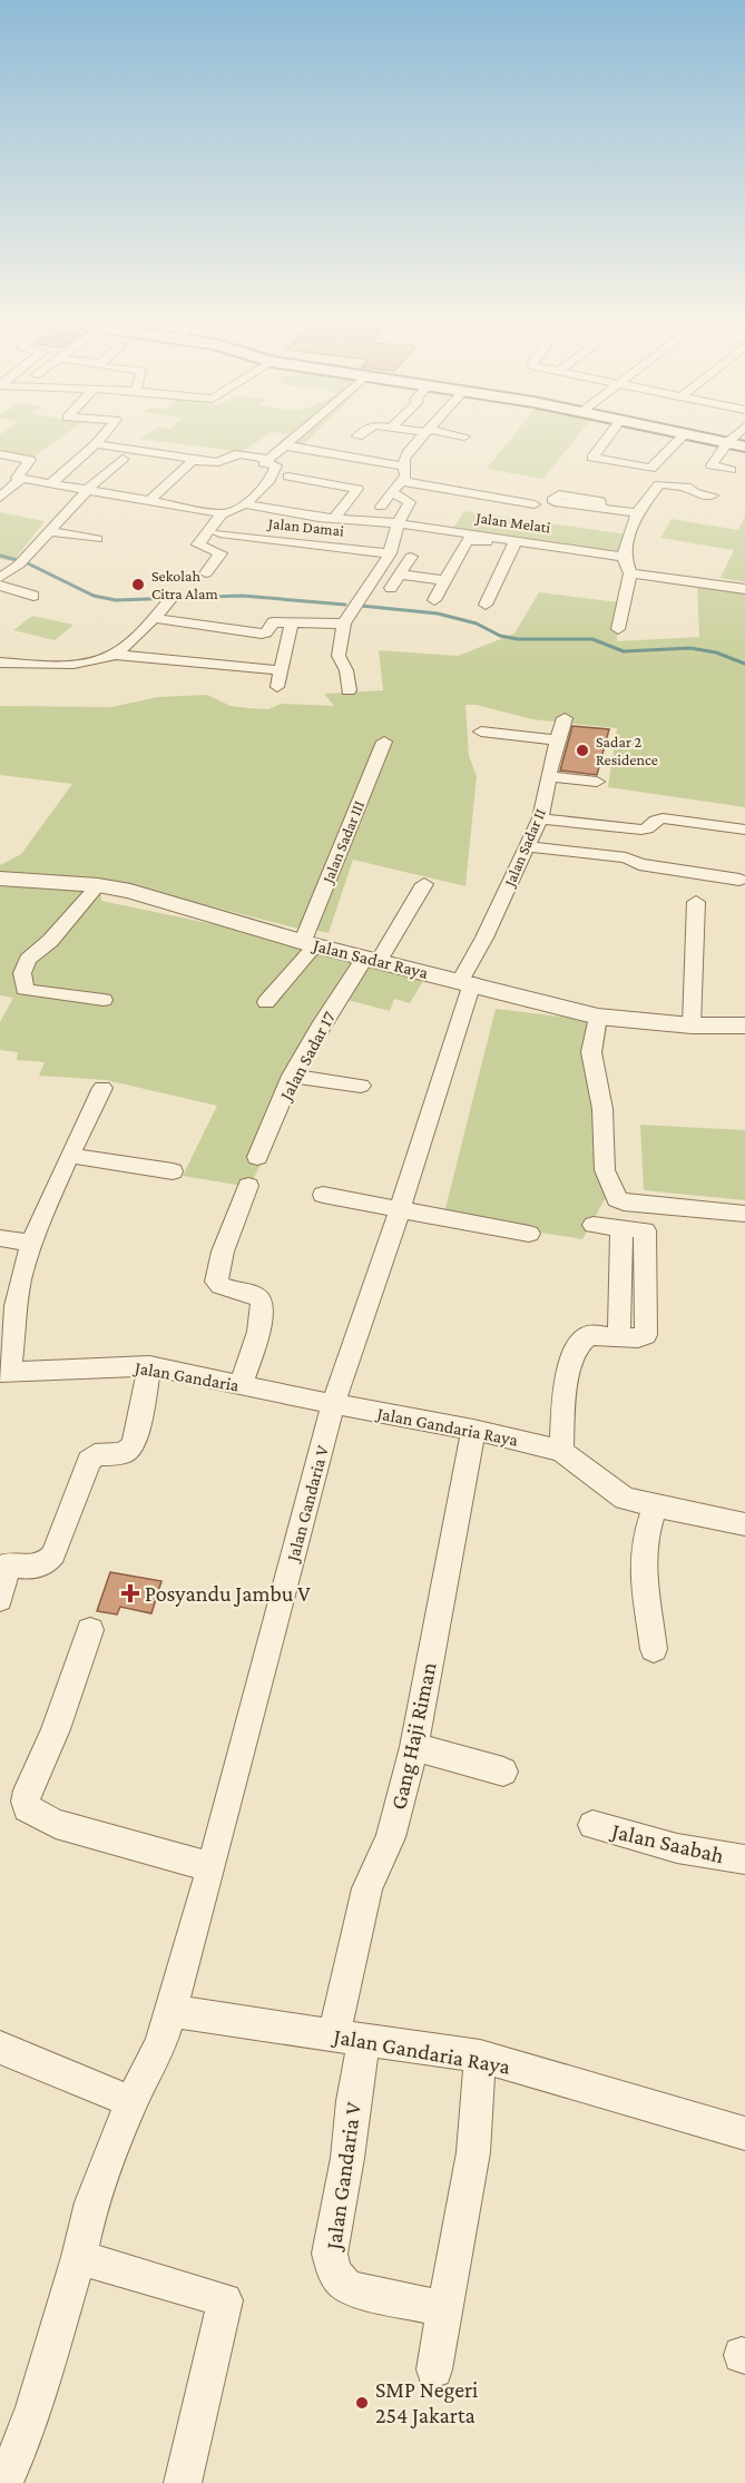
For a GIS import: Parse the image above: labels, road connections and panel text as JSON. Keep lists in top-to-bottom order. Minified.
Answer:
{"streets":{"street":["Jalan Melati","Jalan Damai","Jalan Sadar III","Jalan Sadar II","Jalan Sadar Raya","Jalan Sadar 17","Jalan Gandaria","Jalan Gandaria Raya","Jalan Gandaria V","Gang Haji Riman","Jalan Saabah"]},"crossings":[["Jalan Sadar III","Jalan Sadar Raya"],["Jalan Sadar II","Jalan Sadar Raya"],["Jalan Sadar II","Jalan Gandaria V"],["Jalan Sadar Raya","Jalan Sadar 17"],["Jalan Sadar Raya","Jalan Gandaria V"],["Jalan Gandaria","Jalan Gandaria Raya"],["Jalan Gandaria","Jalan Gandaria V"],["Jalan Gandaria Raya","Jalan Gandaria V"],["Jalan Gandaria Raya","Gang Haji Riman"],["Jalan Gandaria V","Gang Haji Riman"]],"places":{"other":["Sekolah Citra Alam","Sadar 2 Residence","SMP Negeri 254 Jakarta"],"health":["Posyandu Jambu V"]}}
